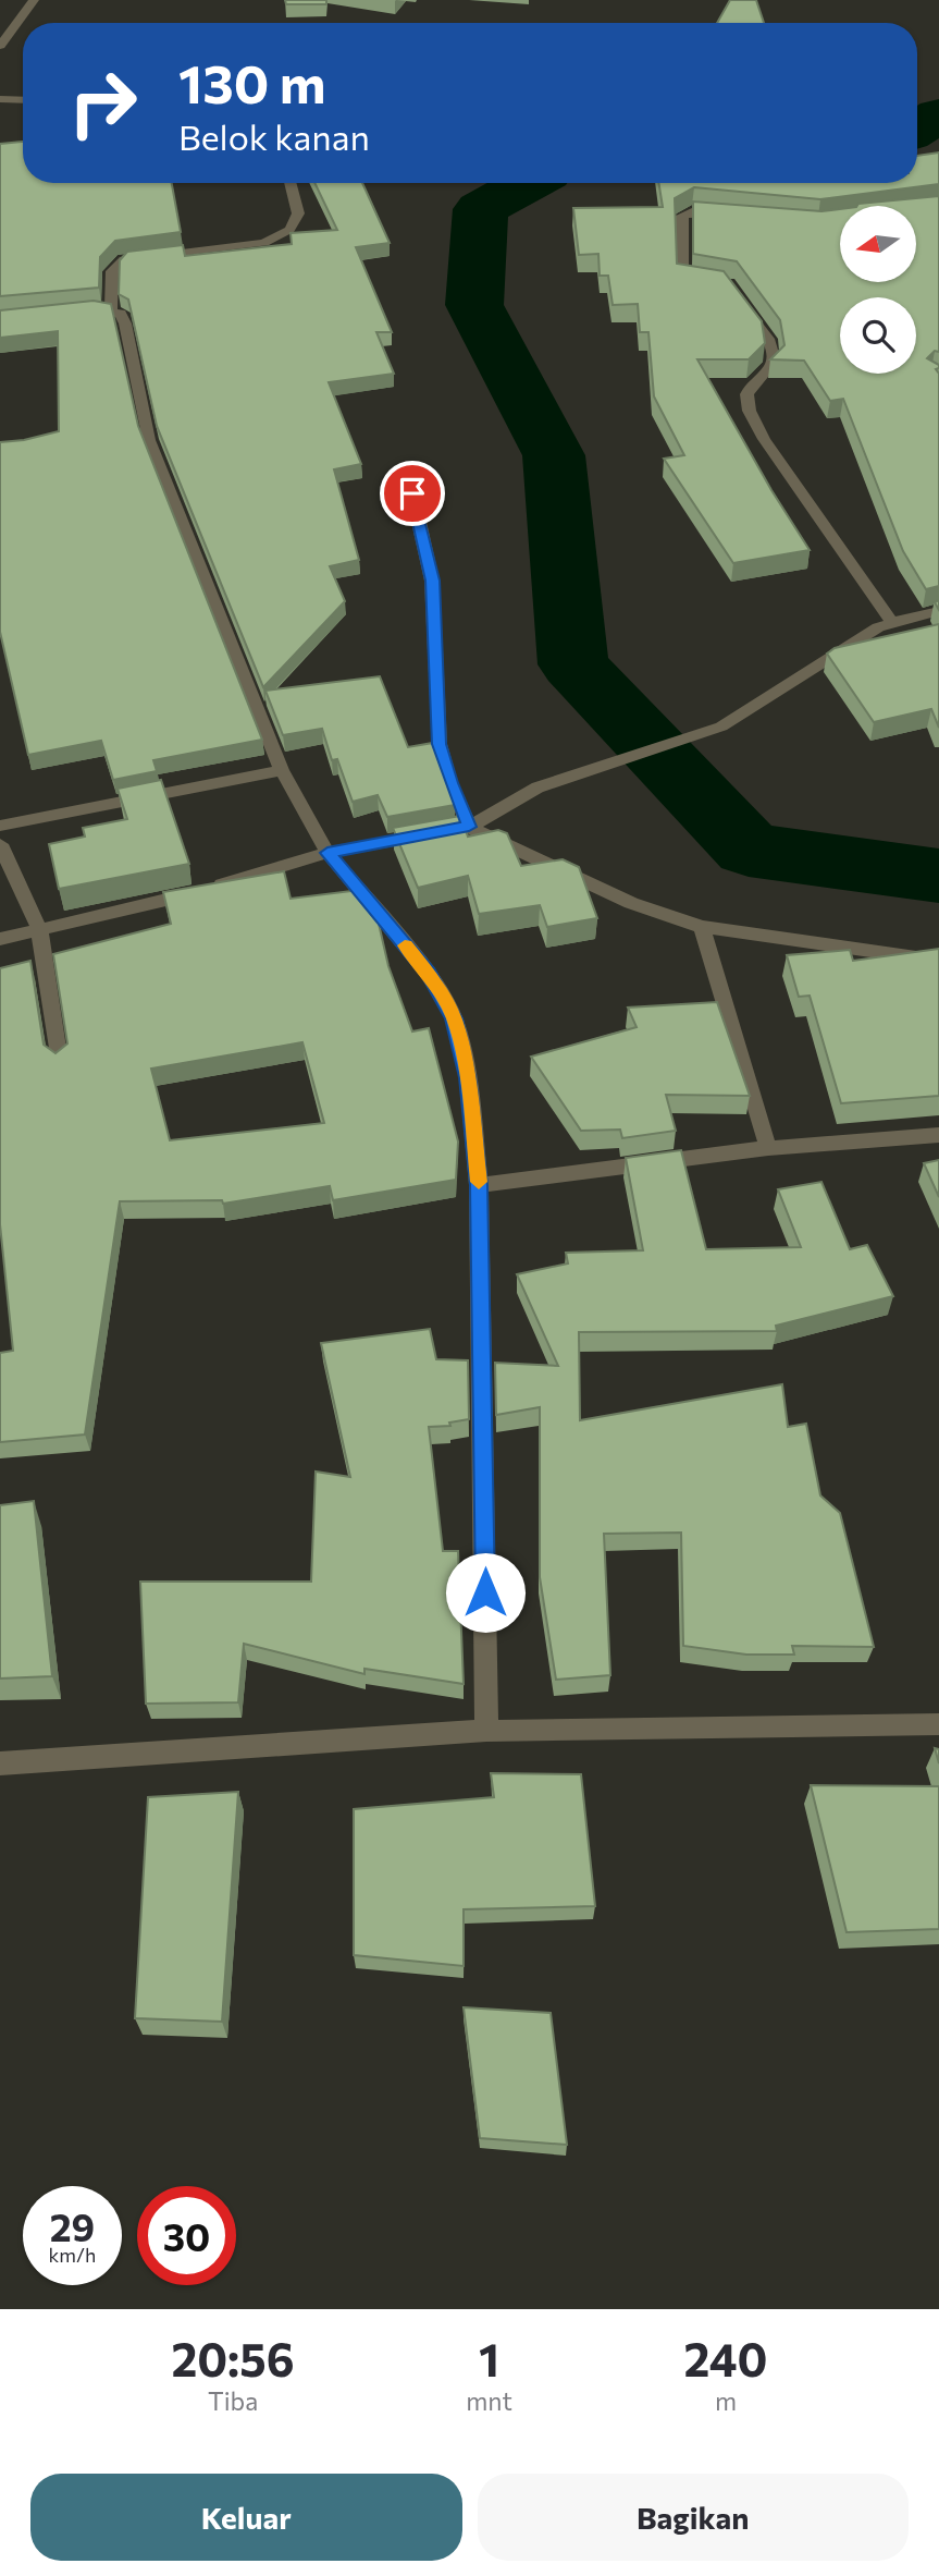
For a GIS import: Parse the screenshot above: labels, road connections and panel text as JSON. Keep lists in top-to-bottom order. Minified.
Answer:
{"north":"left","page":{"turn":["130 m","Belok kanan"],"speed":"29 km/h","limit":"30","eta":["20:56","Tiba","1","mnt","240","m"],"buttons":["Keluar","Bagikan"]}}
